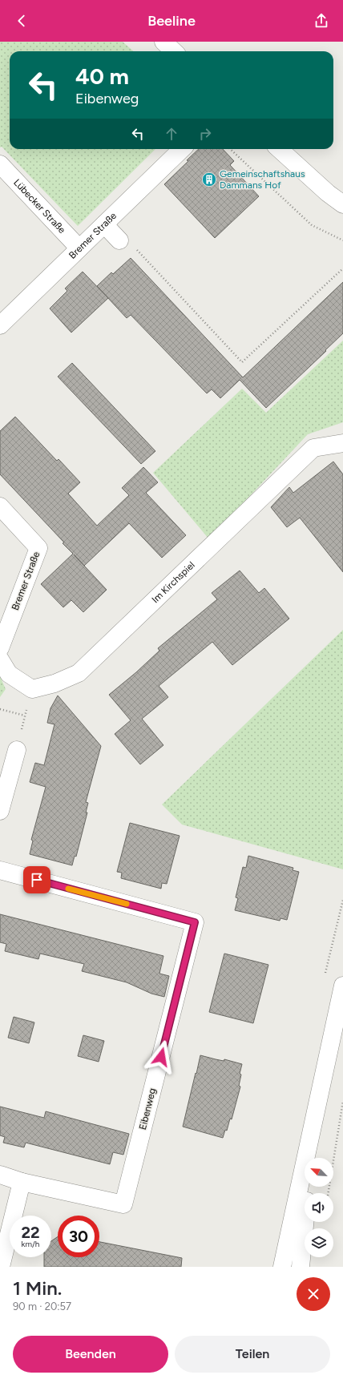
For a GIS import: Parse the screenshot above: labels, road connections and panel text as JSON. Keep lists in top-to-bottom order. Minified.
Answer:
{"streets":{"street":["Lübecker Straße","Bremer Straße","Im Kirchspiel","Eibenweg"]},"crossings":[["Lübecker Straße","Bremer Straße"]],"places":{"building":["Gemeinschaftshaus Dammans Hof"]},"north":"top left","page":{"header":"Beeline","turn":["40 m","Eibenweg"],"speed":"22 km/h","limit":"30","heading":["1 Min.","90 m · 20:57"],"buttons":["Beenden","Teilen"]}}
